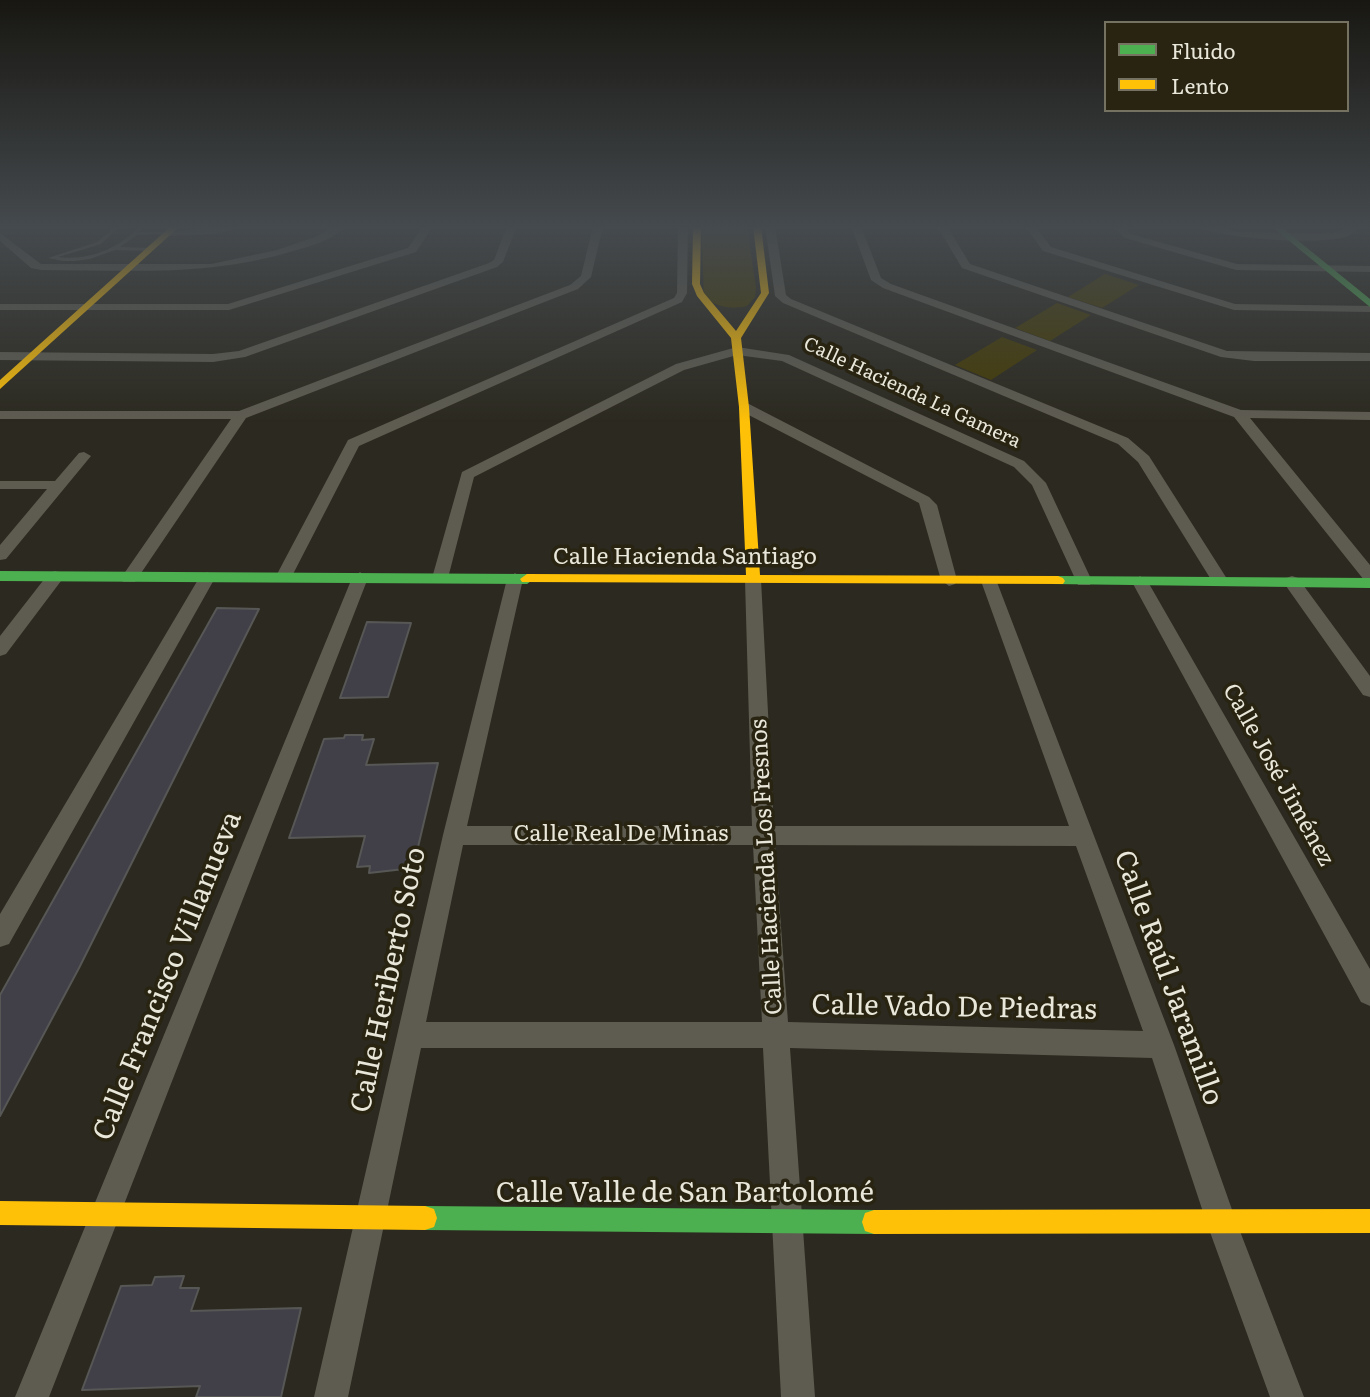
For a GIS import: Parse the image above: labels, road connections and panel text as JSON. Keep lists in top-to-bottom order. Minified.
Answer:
{"streets":{"street":["Calle Hacienda La Gamera","Calle Hacienda Santiago","Calle José Jiménez","Calle Real De Minas","Calle Hacienda Los Fresnos","Calle Francisco Villanueva","Calle Raúl Jaramillo","Calle Heriberto Soto","Calle Vado De Piedras","Calle Valle de San Bartolomé"]},"crossings":[["Calle Hacienda La Gamera","Calle Hacienda Santiago"],["Calle Hacienda La Gamera","Calle Hacienda Los Fresnos"],["Calle Hacienda Santiago","Calle José Jiménez"],["Calle Hacienda Santiago","Calle Hacienda Los Fresnos"],["Calle Hacienda Santiago","Calle Francisco Villanueva"],["Calle Hacienda Santiago","Calle Raúl Jaramillo"],["Calle Hacienda Santiago","Calle Heriberto Soto"],["Calle Real De Minas","Calle Hacienda Los Fresnos"],["Calle Real De Minas","Calle Raúl Jaramillo"],["Calle Real De Minas","Calle Heriberto Soto"],["Calle Hacienda Los Fresnos","Calle Vado De Piedras"],["Calle Hacienda Los Fresnos","Calle Valle de San Bartolomé"],["Calle Francisco Villanueva","Calle Valle de San Bartolomé"],["Calle Raúl Jaramillo","Calle Vado De Piedras"],["Calle Raúl Jaramillo","Calle Valle de San Bartolomé"],["Calle Heriberto Soto","Calle Vado De Piedras"],["Calle Heriberto Soto","Calle Valle de San Bartolomé"]],"legend":["Fluido","Lento"]}
